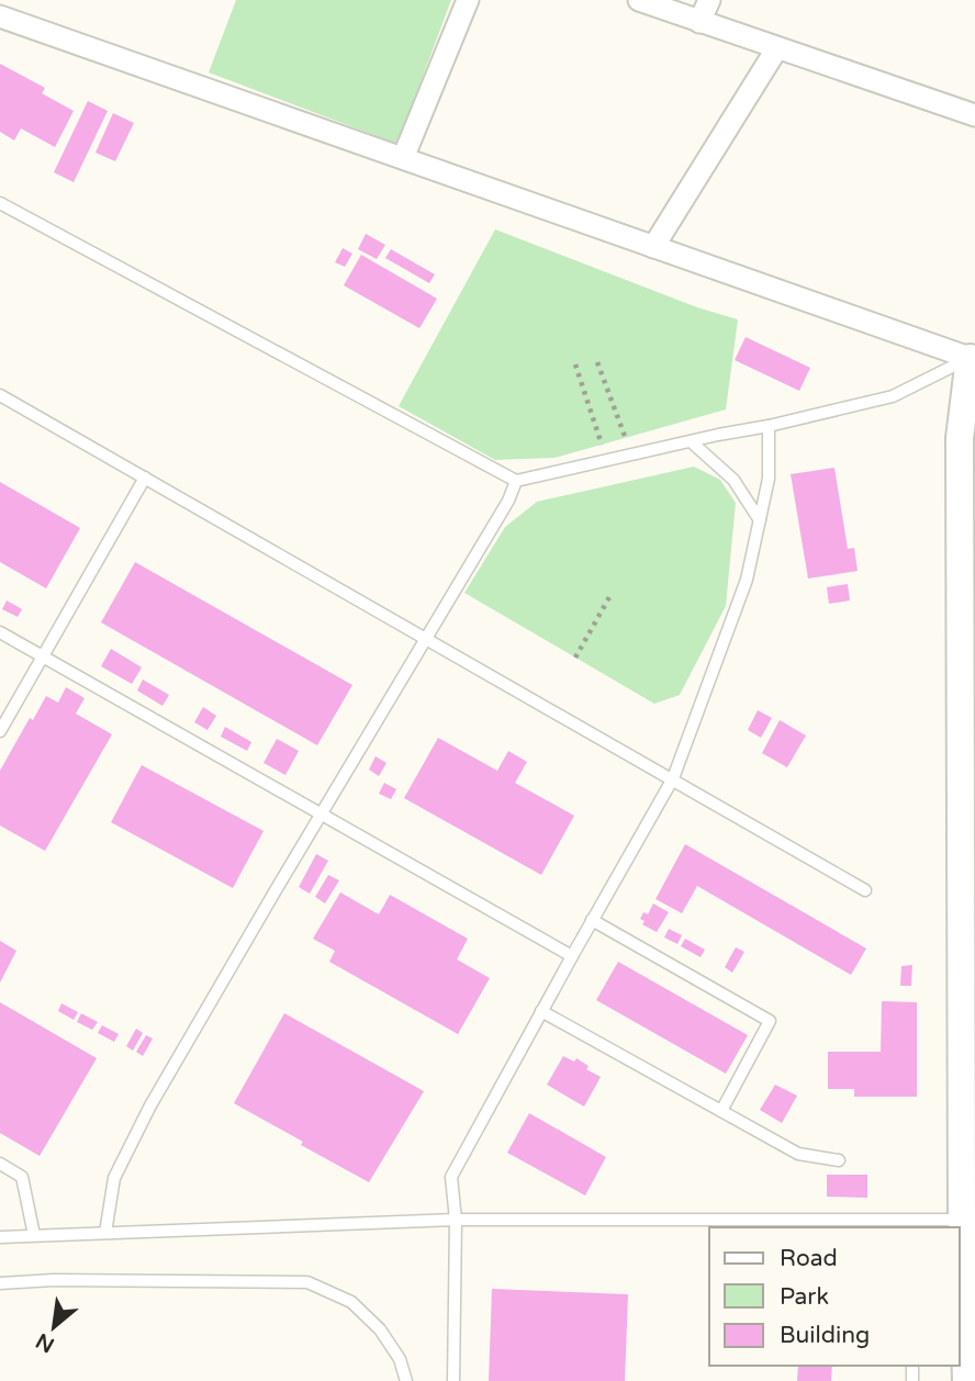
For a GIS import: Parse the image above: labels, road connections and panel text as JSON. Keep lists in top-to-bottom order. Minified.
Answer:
{"legend":["Road","Park","Building"],"north":"bottom left"}
